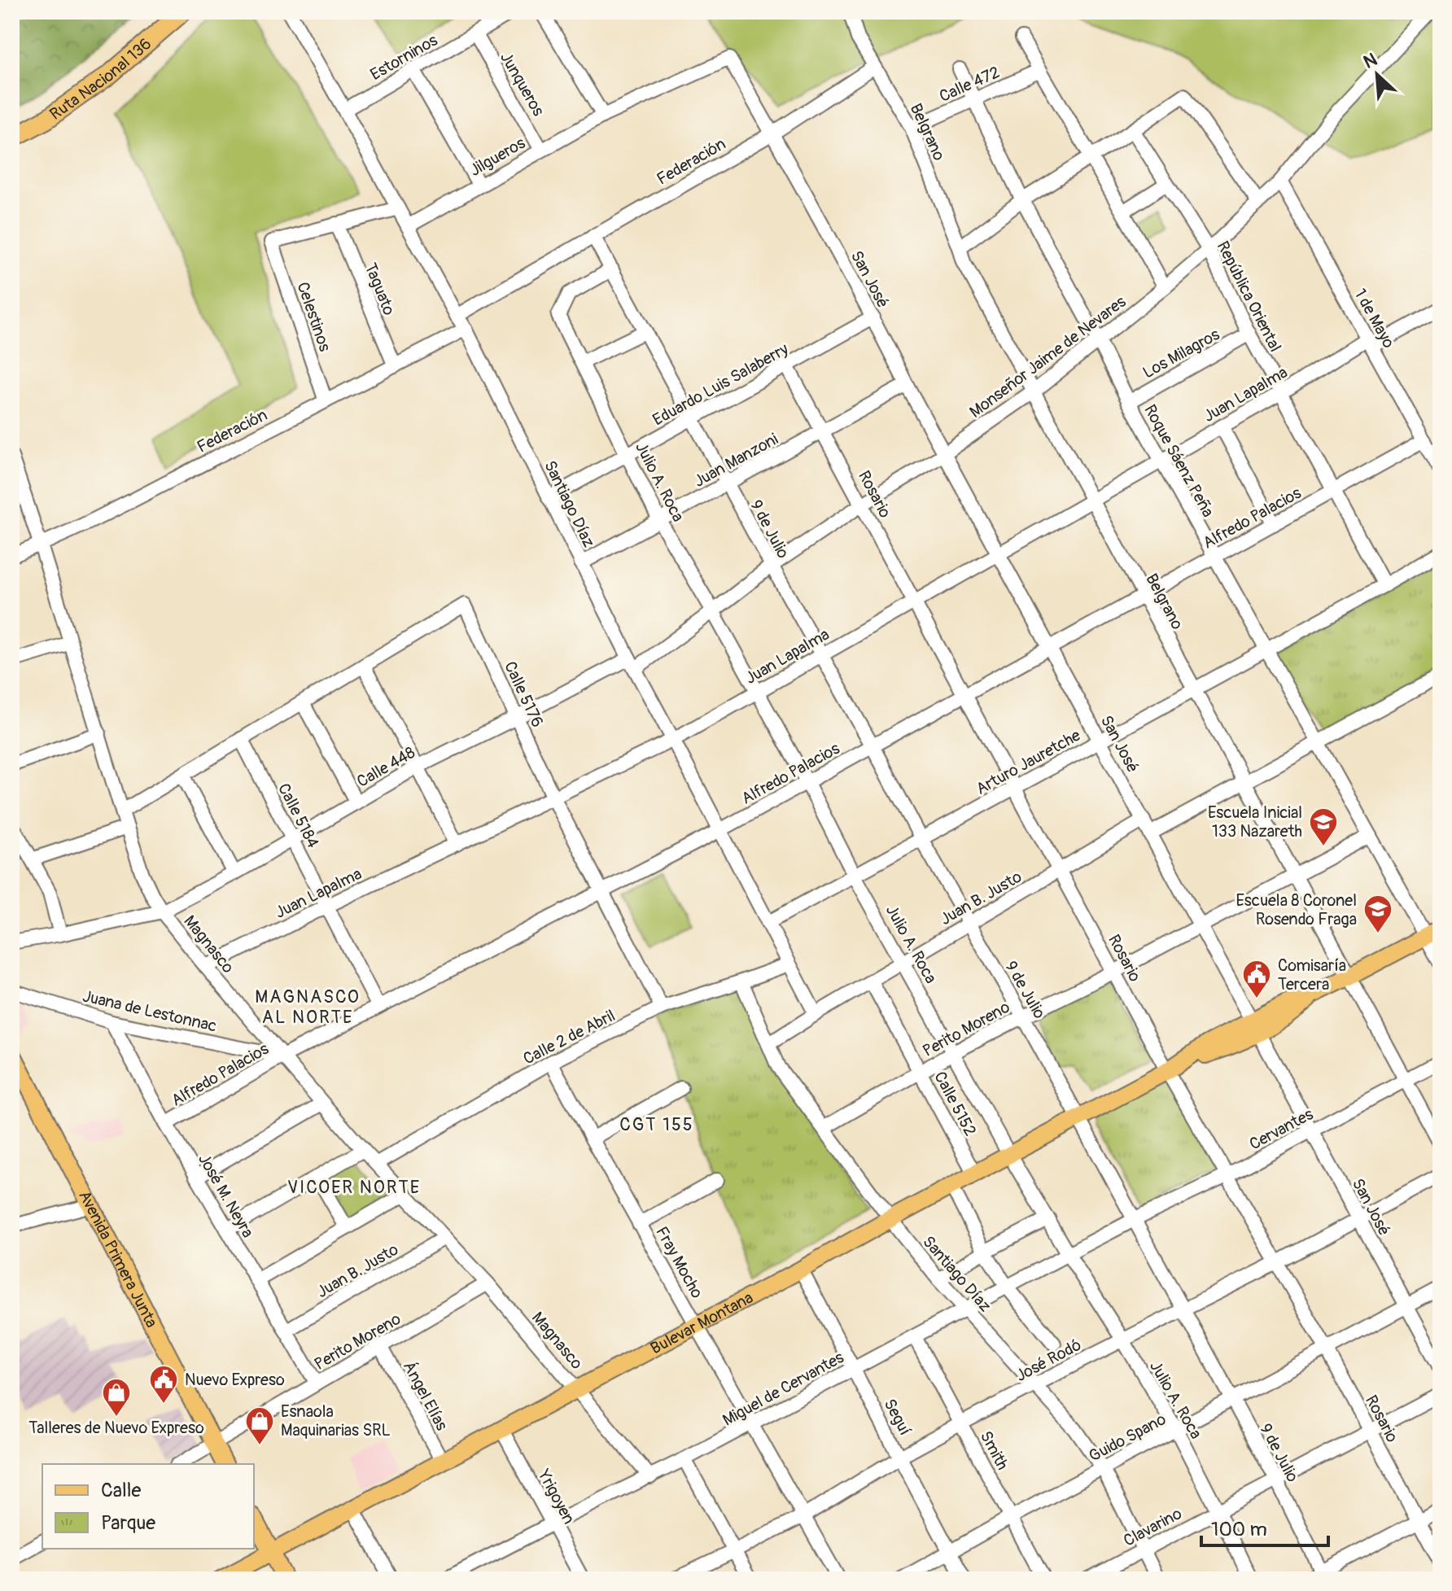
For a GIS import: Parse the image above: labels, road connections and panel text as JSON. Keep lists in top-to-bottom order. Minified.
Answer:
{"streets":{"highway":["Ruta Nacional 136"],"main road":["Avenida Primera Junta","Bulevar Montana"],"street":["Estorninos","Junqueros","Calle 472","Belgrano","Jilgueros","Federación","San José","Taguato","República Oriental","Celestinos","1 de Mayo","Los Milagros","Monseñor Jaime de Nevares","Eduardo Luis Salaberry","Juan Lapalma","Juan Manzoni","Roque Sáenz Peña","Julio A. Roca","Rosario","Santiago Díaz","Alfredo Palacios","9 de Julio","Calle 5176","Arturo Jauretche","Calle 448","Calle 5184","Juan B. Justo","Magnasco","Juana de Lestonnac","Perito Moreno","Calle 2 de Abril","Calle 5152","Cervantes","José M. Neyra","Fray Mocho","José Rodó","Miguel de Cervantes","Ángel Elías","Seguí","Guido Spano","Smith","Yrigoyen","Clavarino"]},"crossings":[["Estorninos","Junqueros"],["Estorninos","Santiago Díaz"],["Junqueros","Jilgueros"],["Calle 472","Belgrano"],["Calle 472","Roque Sáenz Peña"],["Belgrano","Federación"],["Belgrano","Monseñor Jaime de Nevares"],["Belgrano","Juan Lapalma"],["Belgrano","Alfredo Palacios"],["Belgrano","Arturo Jauretche"],["Belgrano","Perito Moreno"],["Belgrano","Cervantes"],["Belgrano","Bulevar Montana"],["Jilgueros","Federación"],["Jilgueros","San José"],["Jilgueros","Santiago Díaz"],["Federación","San José"],["Federación","Taguato"],["Federación","Celestinos"],["Federación","Santiago Díaz"],["Federación","9 de Julio"],["Federación","Magnasco"],["San José","Monseñor Jaime de Nevares"],["San José","Eduardo Luis Salaberry"],["San José","Juan Lapalma"],["San José","Juan Manzoni"],["San José","Alfredo Palacios"],["San José","Arturo Jauretche"],["San José","Juan B. Justo"],["San José","Perito Moreno"],["San José","Cervantes"],["San José","Bulevar Montana"],["San José","José Rodó"],["San José","Guido Spano"],["Taguato","Celestinos"],["República Oriental","Los Milagros"],["República Oriental","Monseñor Jaime de Nevares"],["República Oriental","Juan Lapalma"],["República Oriental","Alfredo Palacios"],["República Oriental","Arturo Jauretche"],["1 de Mayo","Monseñor Jaime de Nevares"],["1 de Mayo","Juan Lapalma"],["1 de Mayo","Alfredo Palacios"],["Los Milagros","Roque Sáenz Peña"],["Monseñor Jaime de Nevares","Roque Sáenz Peña"],["Monseñor Jaime de Nevares","Julio A. Roca"],["Monseñor Jaime de Nevares","Rosario"],["Monseñor Jaime de Nevares","Santiago Díaz"],["Monseñor Jaime de Nevares","9 de Julio"],["Monseñor Jaime de Nevares","Calle 448"],["Eduardo Luis Salaberry","Julio A. Roca"],["Eduardo Luis Salaberry","Rosario"],["Eduardo Luis Salaberry","Santiago Díaz"],["Eduardo Luis Salaberry","9 de Julio"],["Juan Lapalma","Roque Sáenz Peña"],["Juan Lapalma","Julio A. Roca"],["Juan Lapalma","Rosario"],["Juan Lapalma","Santiago Díaz"],["Juan Lapalma","9 de Julio"],["Juan Lapalma","Calle 5176"],["Juan Lapalma","Calle 5184"],["Juan Lapalma","Magnasco"],["Juan Manzoni","Julio A. Roca"],["Juan Manzoni","Rosario"],["Juan Manzoni","Santiago Díaz"],["Juan Manzoni","9 de Julio"],["Roque Sáenz Peña","Alfredo Palacios"],["Roque Sáenz Peña","Arturo Jauretche"],["Roque Sáenz Peña","Perito Moreno"],["Roque Sáenz Peña","Bulevar Montana"],["Julio A. Roca","Alfredo Palacios"],["Julio A. Roca","9 de Julio"],["Julio A. Roca","Arturo Jauretche"],["Julio A. Roca","Juan B. Justo"],["Julio A. Roca","Perito Moreno"],["Julio A. Roca","Bulevar Montana"],["Julio A. Roca","José Rodó"],["Julio A. Roca","Miguel de Cervantes"],["Julio A. Roca","Guido Spano"],["Julio A. Roca","Clavarino"],["Rosario","Alfredo Palacios"],["Rosario","Arturo Jauretche"],["Rosario","Juan B. Justo"],["Rosario","Perito Moreno"],["Rosario","Cervantes"],["Rosario","Bulevar Montana"],["Rosario","José Rodó"],["Rosario","Guido Spano"],["Rosario","Clavarino"],["Santiago Díaz","Alfredo Palacios"],["Santiago Díaz","Arturo Jauretche"],["Santiago Díaz","Calle 448"],["Santiago Díaz","Juan B. Justo"],["Santiago Díaz","Perito Moreno"],["Santiago Díaz","Calle 2 de Abril"],["Santiago Díaz","Bulevar Montana"],["Santiago Díaz","José Rodó"],["Santiago Díaz","Miguel de Cervantes"],["Santiago Díaz","Guido Spano"],["Santiago Díaz","Clavarino"],["Alfredo Palacios","9 de Julio"],["Alfredo Palacios","Calle 5176"],["Alfredo Palacios","Calle 5184"],["Alfredo Palacios","Magnasco"],["Alfredo Palacios","Juana de Lestonnac"],["Alfredo Palacios","José M. Neyra"],["9 de Julio","Arturo Jauretche"],["9 de Julio","Juan B. Justo"],["9 de Julio","Perito Moreno"],["9 de Julio","Cervantes"],["9 de Julio","Bulevar Montana"],["9 de Julio","José Rodó"],["9 de Julio","Miguel de Cervantes"],["9 de Julio","Guido Spano"],["9 de Julio","Clavarino"],["Calle 5176","Calle 448"],["Calle 5176","Calle 2 de Abril"],["Calle 448","Calle 5184"],["Calle 448","Magnasco"],["Juan B. Justo","Magnasco"],["Juan B. Justo","Calle 5152"],["Juan B. Justo","José M. Neyra"],["Magnasco","Juana de Lestonnac"],["Magnasco","Perito Moreno"],["Magnasco","Calle 2 de Abril"],["Magnasco","Bulevar Montana"],["Magnasco","Miguel de Cervantes"],["Juana de Lestonnac","José M. Neyra"],["Perito Moreno","Calle 5152"],["Perito Moreno","José M. Neyra"],["Perito Moreno","Avenida Primera Junta"],["Perito Moreno","Ángel Elías"],["Calle 2 de Abril","Fray Mocho"],["Calle 5152","Bulevar Montana"],["Cervantes","Miguel de Cervantes"],["Fray Mocho","Bulevar Montana"],["Fray Mocho","José Rodó"],["Fray Mocho","Miguel de Cervantes"],["Bulevar Montana","Ángel Elías"],["Bulevar Montana","Seguí"],["Bulevar Montana","Yrigoyen"],["José Rodó","Seguí"],["José Rodó","Smith"],["Miguel de Cervantes","Seguí"],["Miguel de Cervantes","Smith"],["Miguel de Cervantes","Yrigoyen"],["Seguí","Guido Spano"],["Guido Spano","Smith"]],"districts":["MAGNASCO AL NORTE","CGT 155","VICOER NORTE"],"places":{"school or university":["Escuela Inicial 133 Nazareth","Escuela 8 Coronel Rosendo Fraga"],"public building":["Comisaría Tercera","Nuevo Expreso"],"shop":["Talleres de Nuevo Expreso","Esnaola Maquinarias SRL"]},"legend":["Calle","Parque"],"scale_bar":"100 m","north":"top left"}
